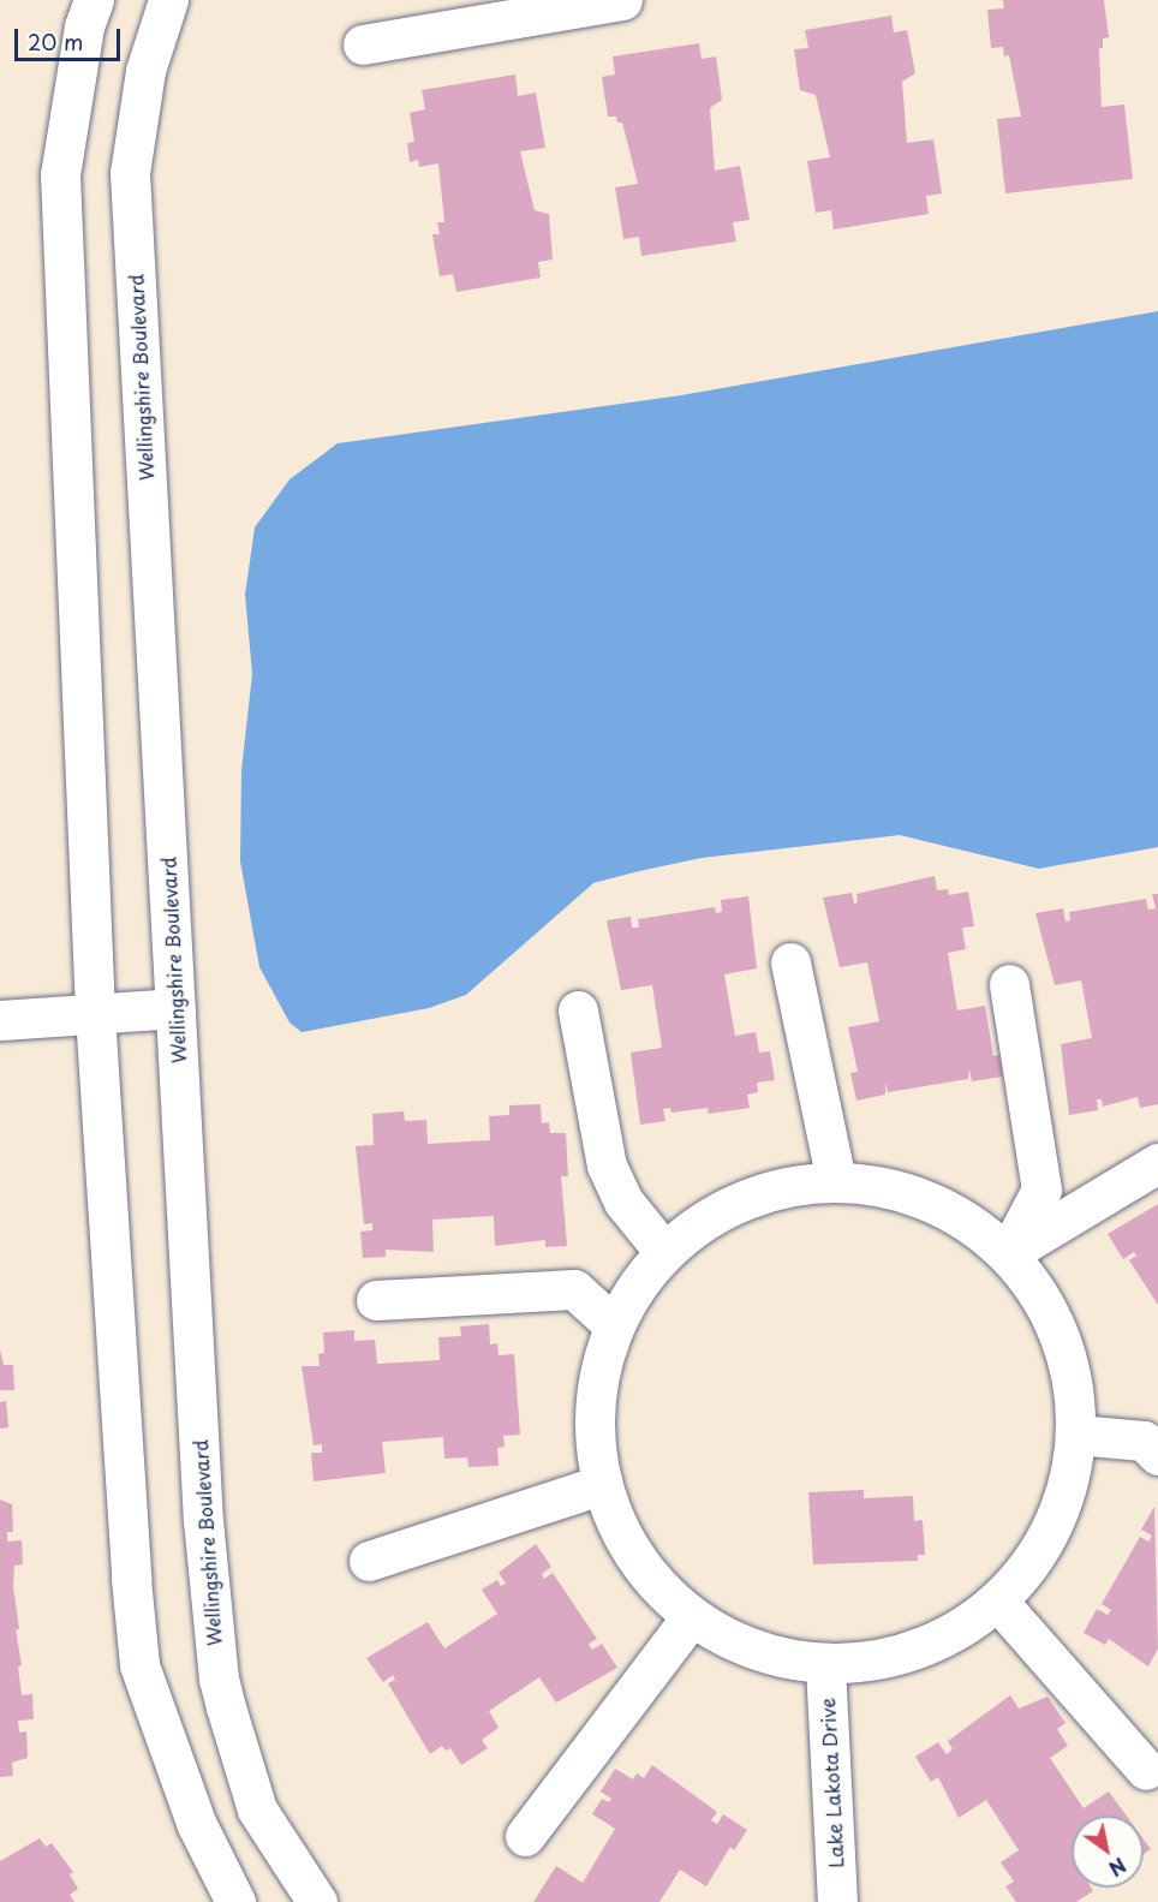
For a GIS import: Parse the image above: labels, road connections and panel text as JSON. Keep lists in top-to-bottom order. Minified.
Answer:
{"streets":{"street":["Wellingshire Boulevard","Lake Lakota Drive"]},"scale_bar":"20 m","north":"bottom right"}
